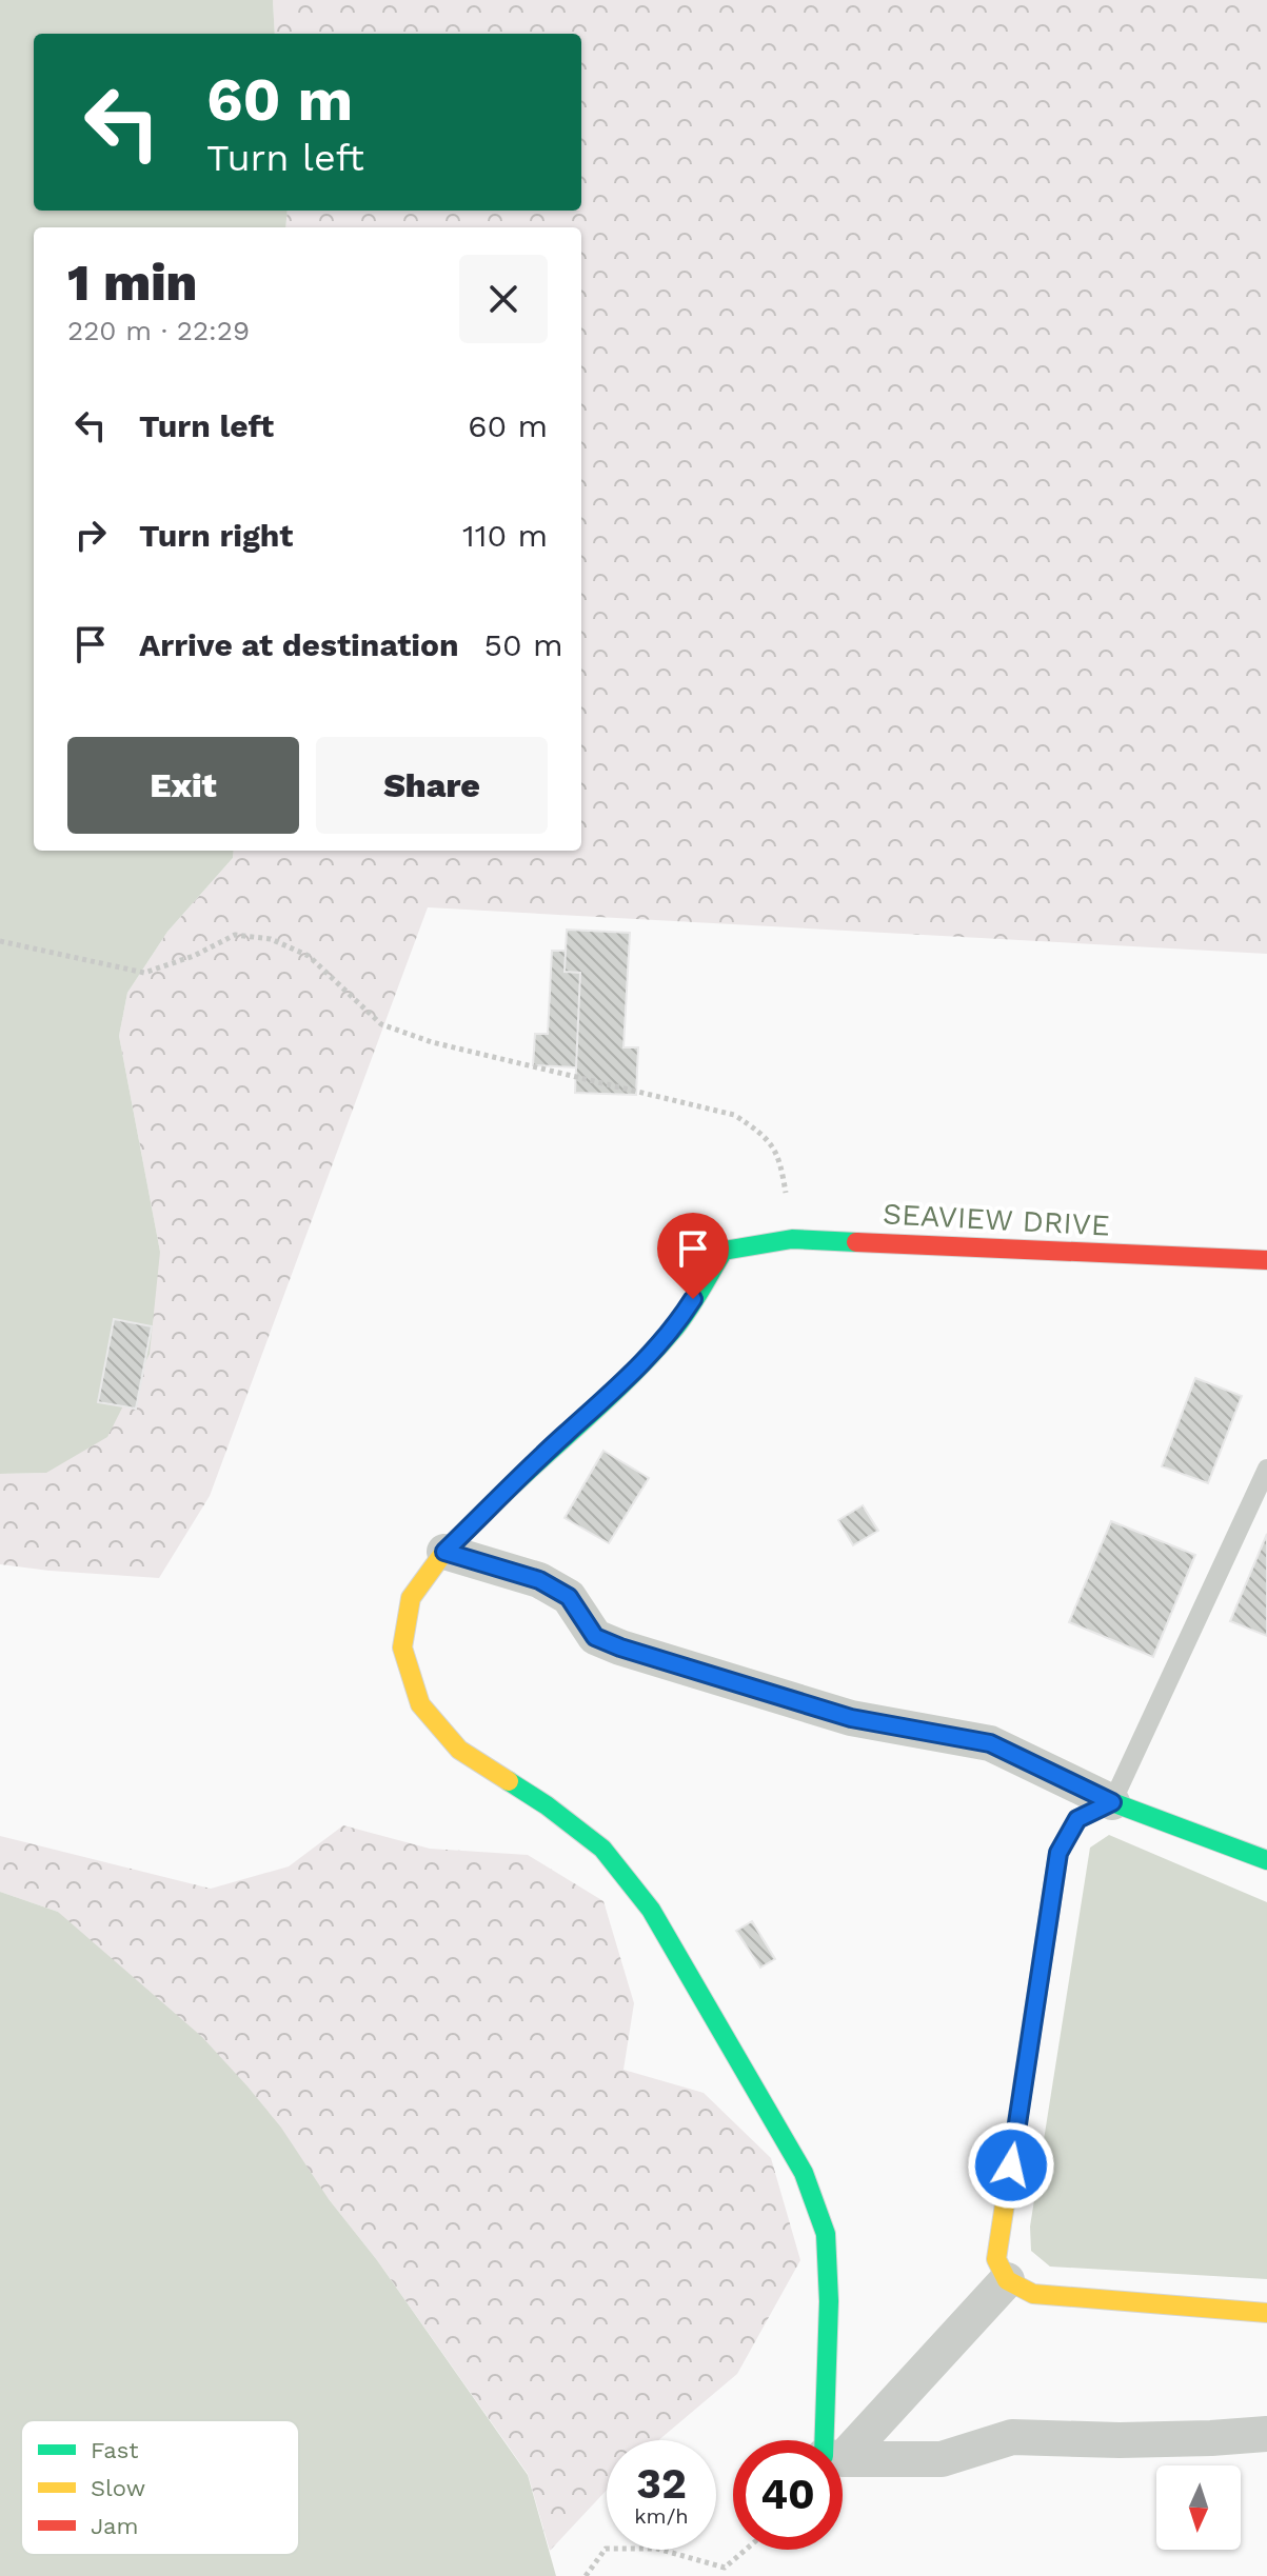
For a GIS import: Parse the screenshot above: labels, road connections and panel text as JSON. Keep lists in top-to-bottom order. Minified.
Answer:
{"streets":{"street":["SEAVIEW DRIVE"]},"legend":["Fast","Slow","Jam"],"north":"bottom","page":{"turn":["60 m","Turn left"],"heading":["1 min","220 m · 22:29"],"list":[{"name":"Turn left","value":"60 m"},{"name":"Turn right","value":"110 m"},{"name":"Arrive at destination","value":"50 m"}],"buttons":["Exit","Share"],"speed":"32 km/h","limit":"40"}}
